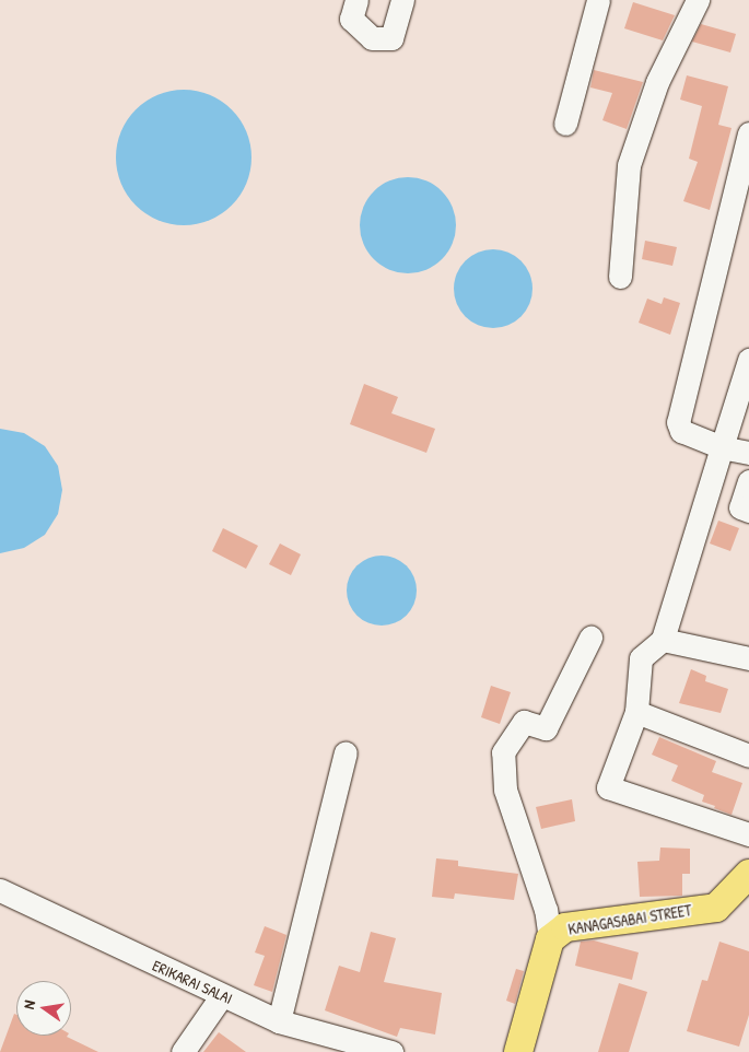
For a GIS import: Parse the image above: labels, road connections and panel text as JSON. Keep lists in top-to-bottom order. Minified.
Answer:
{"streets":{"main road":["KANAGASABAI STREET"],"street":["ERIKARAI SALAI"]},"north":"left"}
